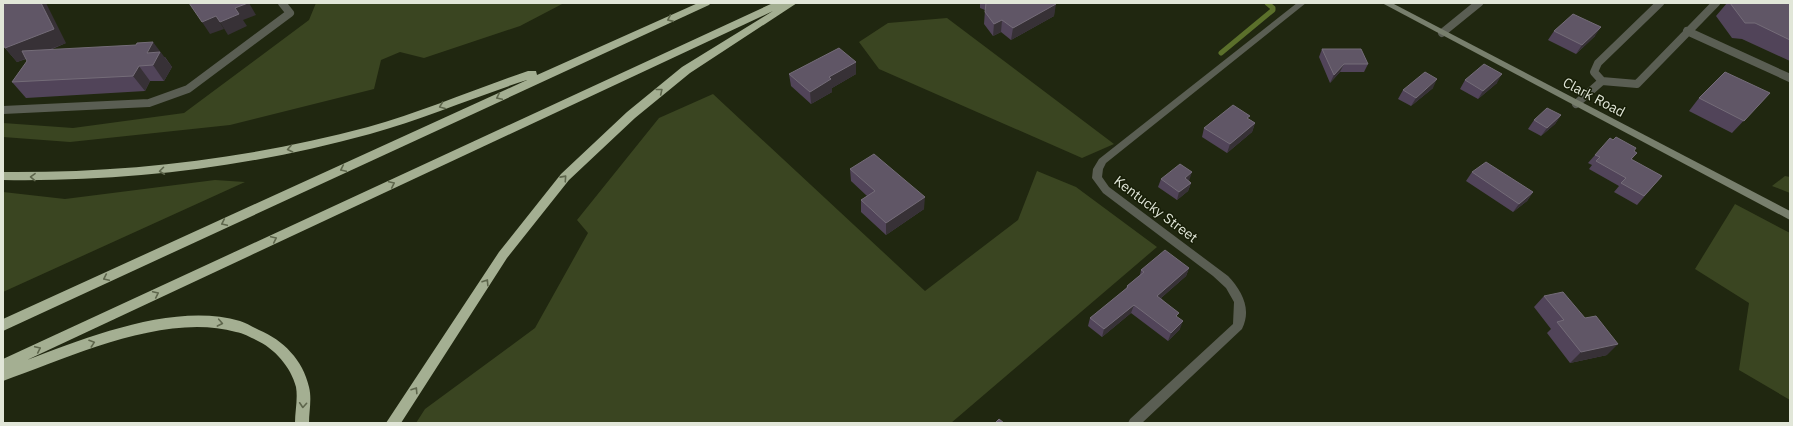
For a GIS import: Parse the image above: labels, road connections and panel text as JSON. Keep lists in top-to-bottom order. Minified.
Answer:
{"streets":{"street":["Clark Road","Kentucky Street"]}}
